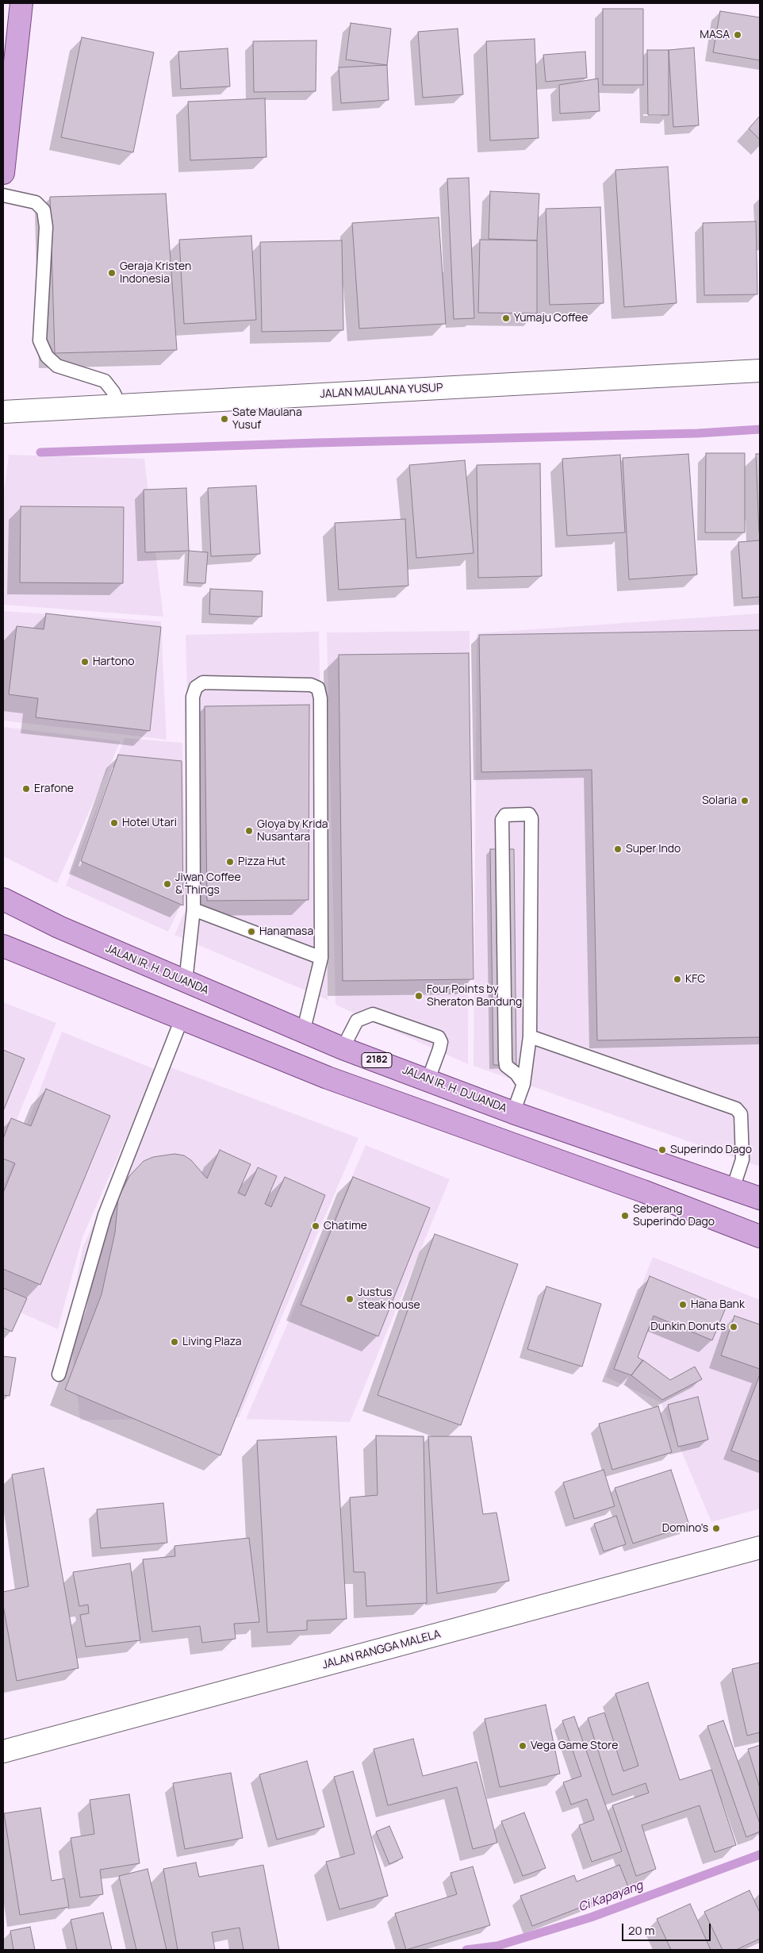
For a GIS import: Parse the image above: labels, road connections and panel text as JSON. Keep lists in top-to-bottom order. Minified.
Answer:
{"streets":{"main road":["JALAN IR. H. DJUANDA","2182"],"street":["JALAN MAULANA YUSUP","JALAN RANGGA MALELA"]},"water":["Ci Kapayang"],"places":["MASA","Geraja Kristen Indonesia","Yumaju Coffee","Sate Maulana Yusuf","Hartono","Erafone","Solaria","Hotel Utari","Gloya by Krida Nusantara","Super Indo","Pizza Hut","Jiwan Coffee & Things","Hanamasa","KFC","Four Points by Sheraton Bandung","Superindo Dago","Seberang Superindo Dago","Chatime","Justus steak house","Hana Bank","Dunkin Donuts","Living Plaza","Domino's","Vega Game Store"],"scale_bar":"20 m"}
